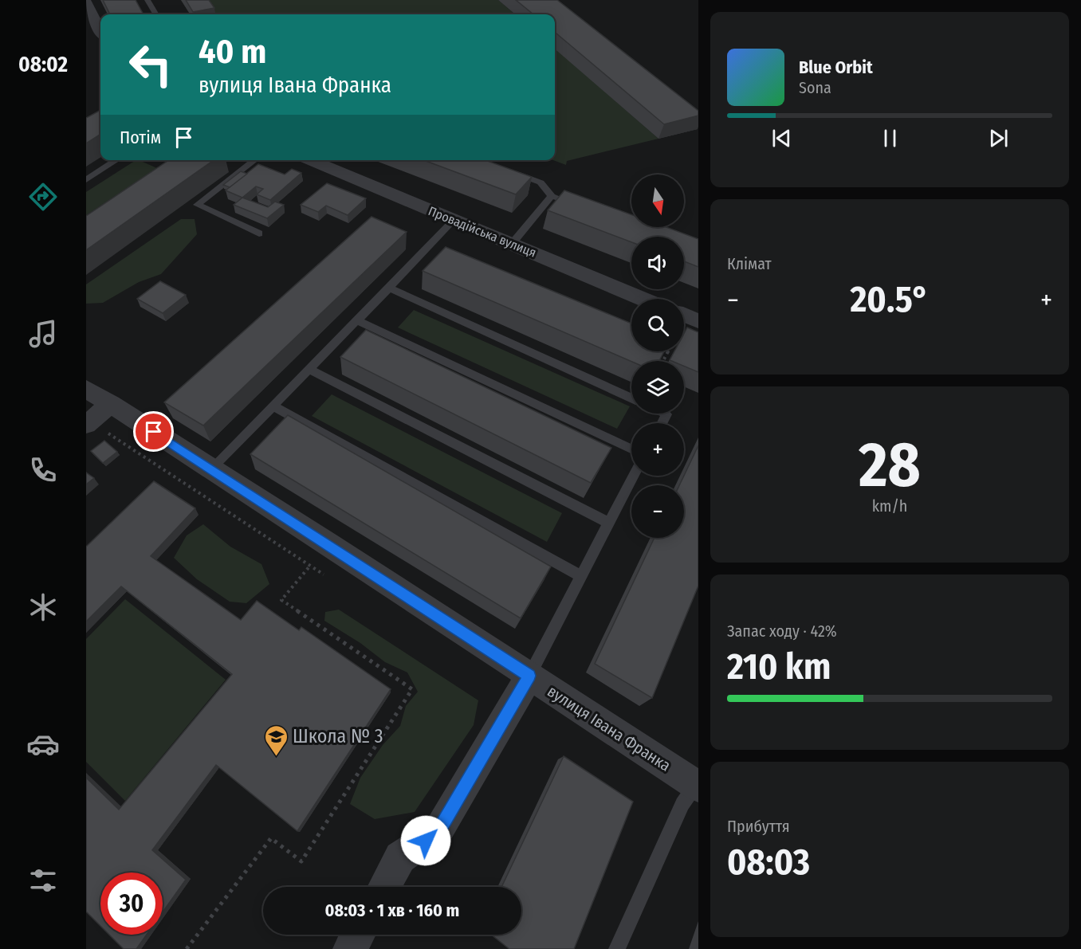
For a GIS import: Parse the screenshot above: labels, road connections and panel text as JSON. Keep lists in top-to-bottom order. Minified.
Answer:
{"streets":{"street":["Провадійська вулиця","вулиця Івана Франка"]},"places":{"school or university":["Школа № 3"]},"north":"bottom","page":{"tabs":"08:02","turn":["40 m","вулиця Івана Франка"],"song":["Blue Orbit","Sona"],"then":"Потім","map_buttons":["+","−"],"tile":["Клімат",["28","km/h"],["Запас ходу · 42%","210 km"],["Прибуття","08:03"]],"heat":["−","20.5°","+"],"limit":"30","trip":"08:03 · 1 хв · 160 m"}}
